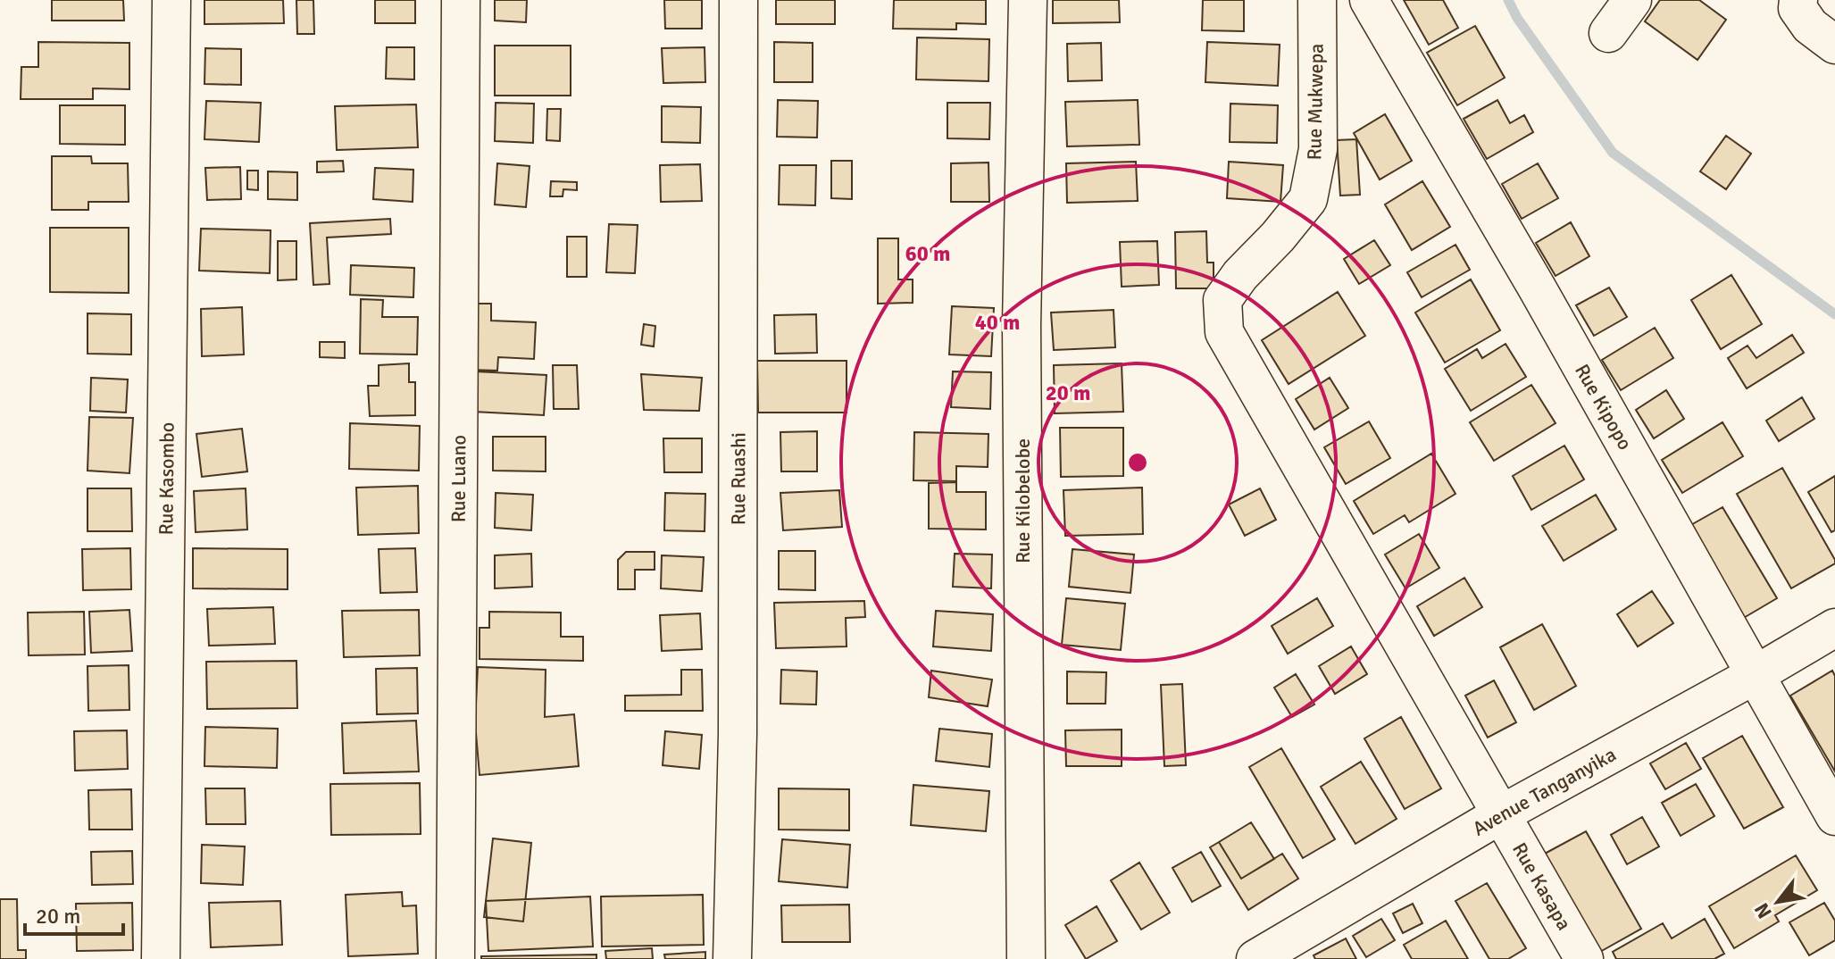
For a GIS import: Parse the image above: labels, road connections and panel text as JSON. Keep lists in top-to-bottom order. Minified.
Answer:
{"streets":{"street":["Rue Mukwepa","Rue Kipopo","Rue Kasombo","Rue Luano","Rue Ruashi","Rue Kilobelobe","Avenue Tanganyika","Rue Kasapa"]},"crossings":[["Rue Mukwepa","Rue Kasapa"],["Rue Kipopo","Avenue Tanganyika"],["Avenue Tanganyika","Rue Kasapa"]],"scale_bar":"20 m","north":"bottom left","rings":["60 m","40 m","20 m"]}
